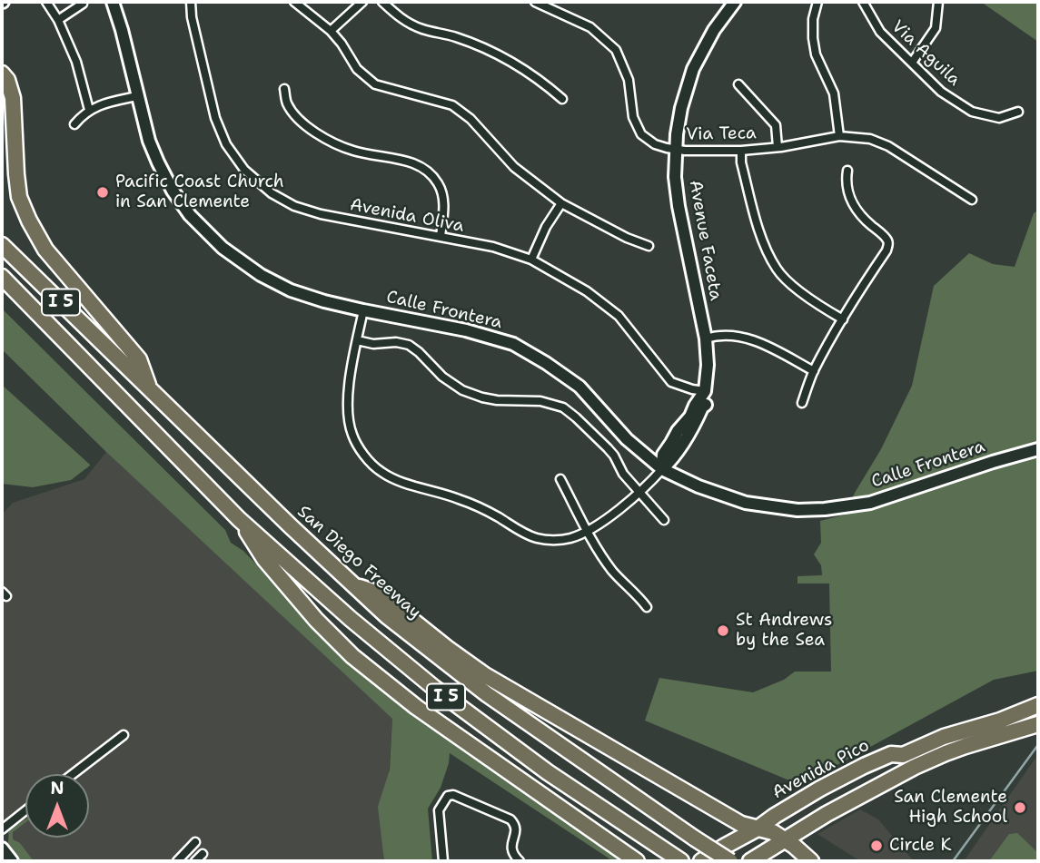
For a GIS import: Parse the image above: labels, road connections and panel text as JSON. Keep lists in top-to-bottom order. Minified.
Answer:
{"streets":{"highway":["I 5","San Diego Freeway","Avenida Pico"],"street":["Via Aguila","Via Teca","Avenida Oliva","Avenue Faceta","Calle Frontera"]},"crossings":[["Via Teca","Avenue Faceta"],["Avenida Oliva","Avenue Faceta"]],"places":["Pacific Coast Church in San Clemente","St Andrews by the Sea","San Clemente High School","Circle K"],"north":"top"}
